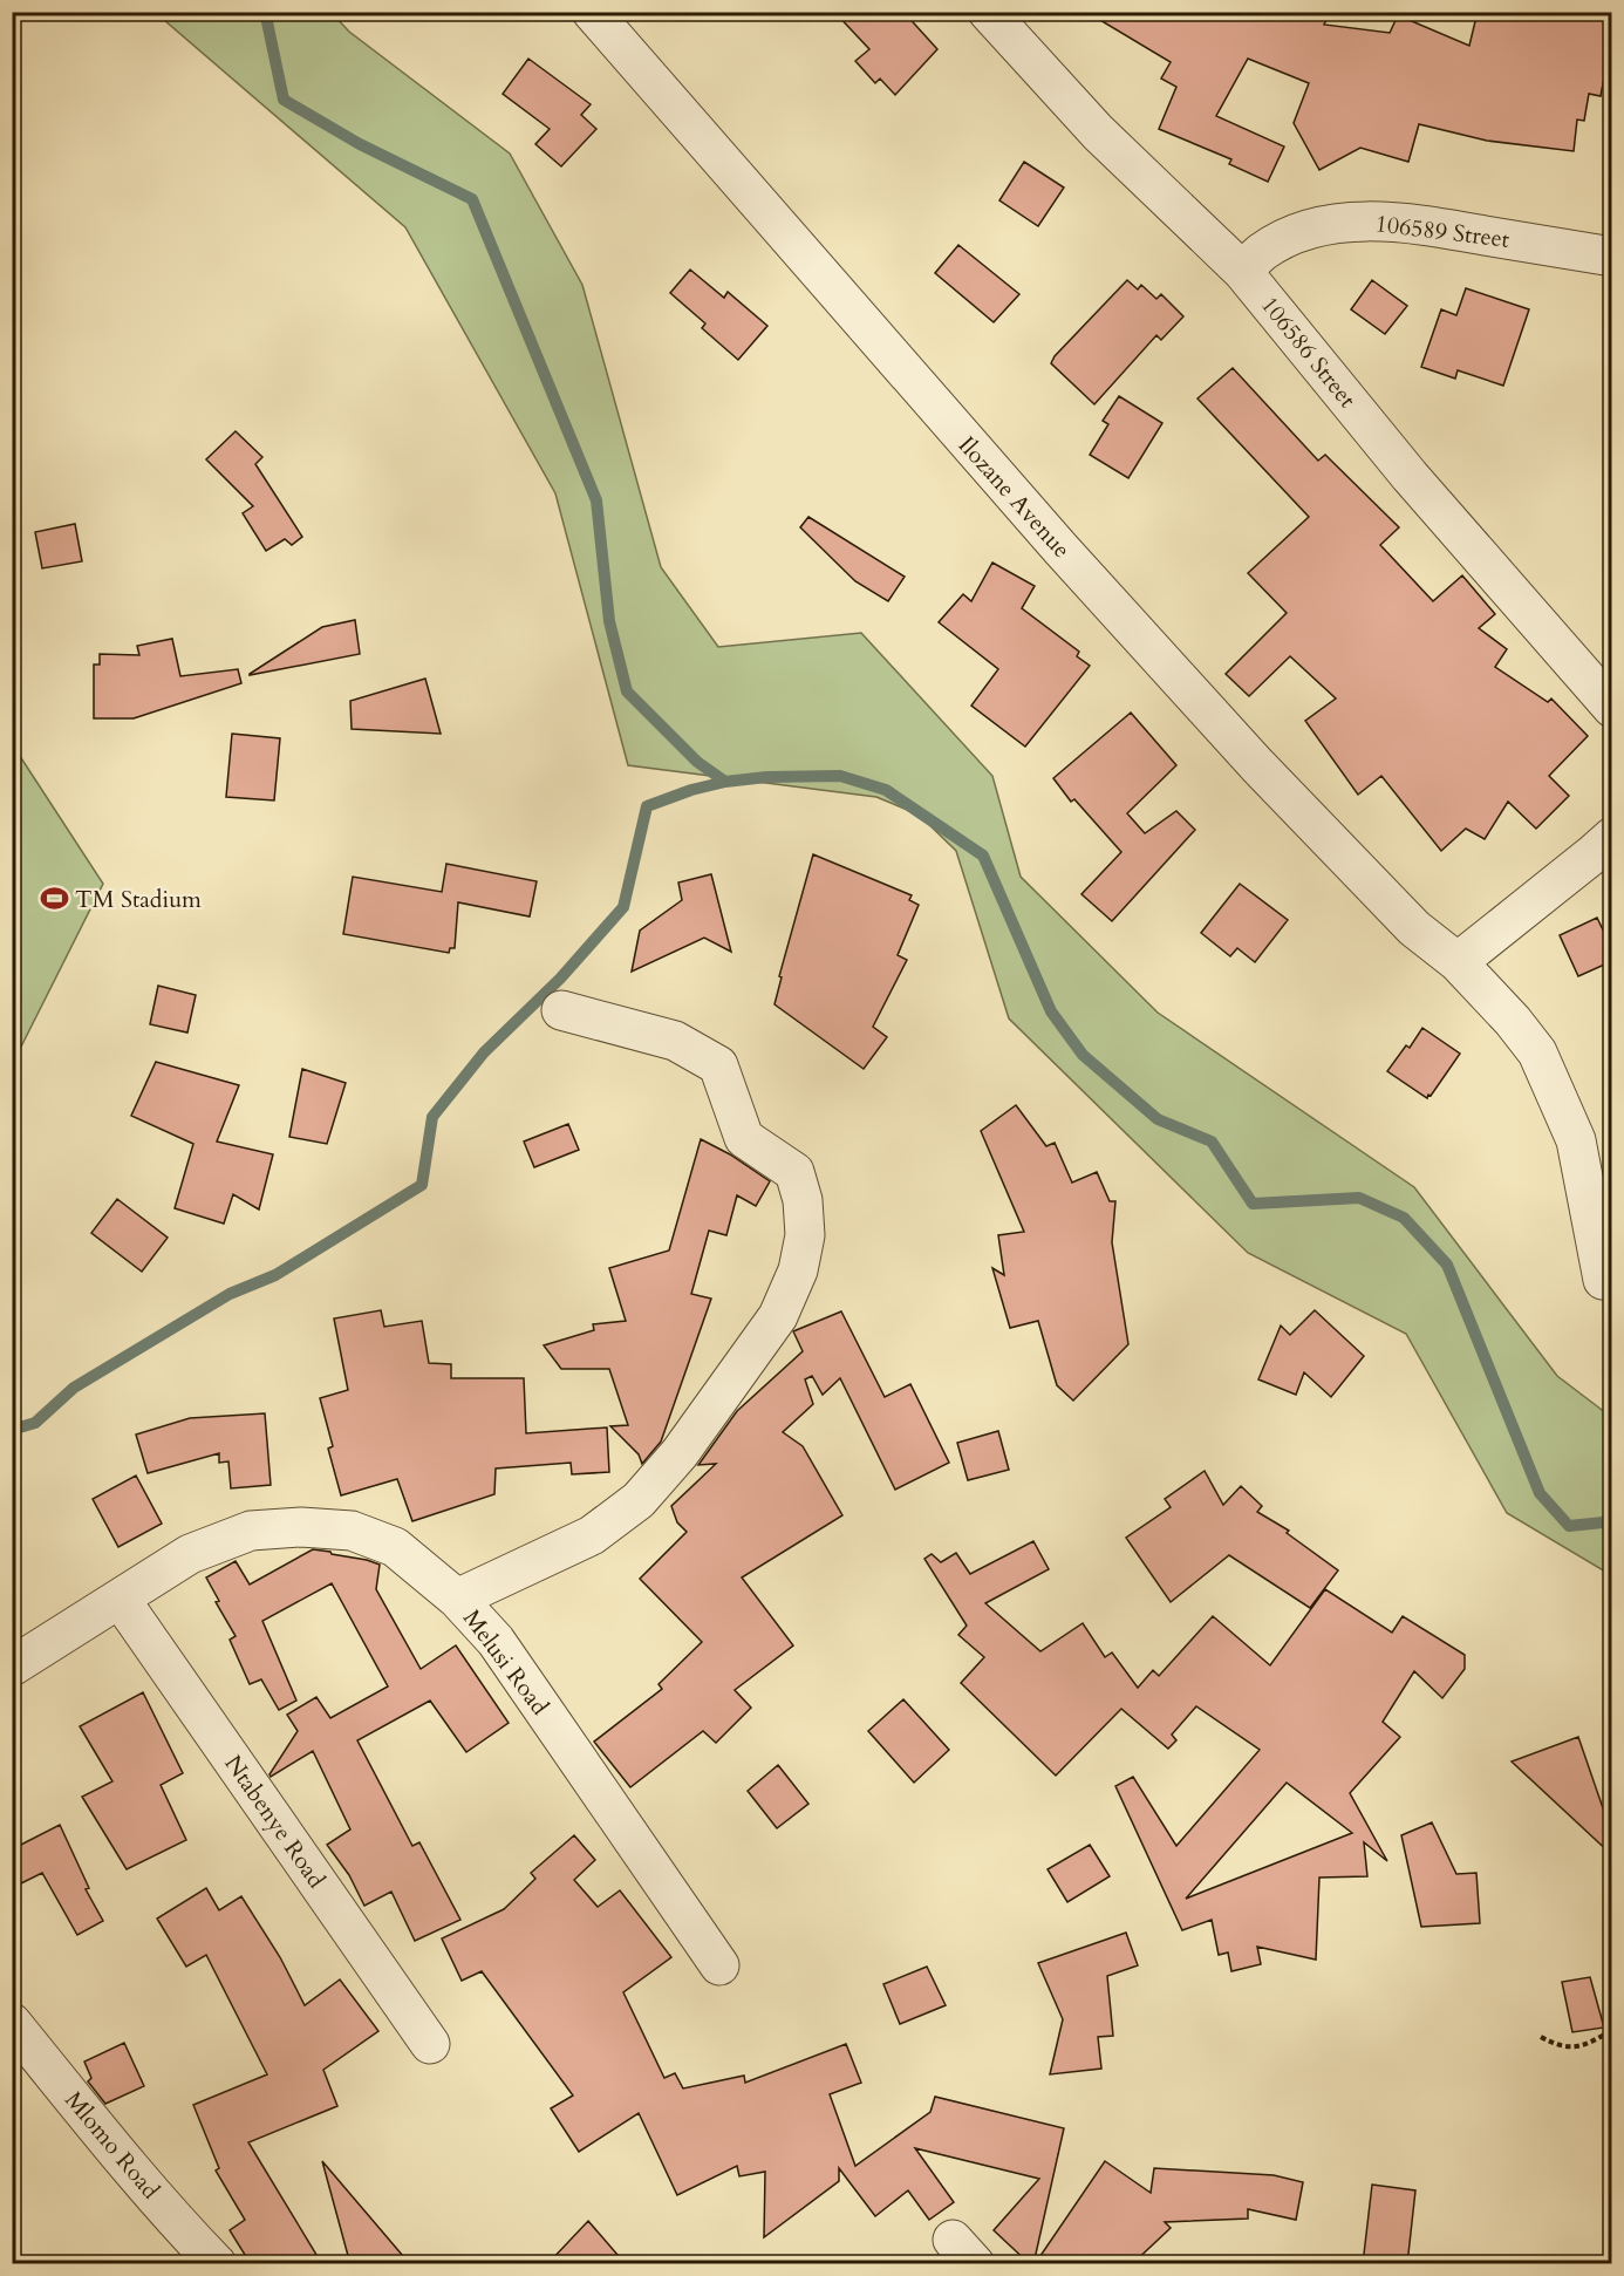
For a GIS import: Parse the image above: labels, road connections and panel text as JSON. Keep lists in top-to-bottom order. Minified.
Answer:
{"streets":{"street":["106589 Street","106586 Street","Ilozane Avenue","Melusi Road","Ntabenye Road","Mlomo Road"]},"crossings":[["106589 Street","106586 Street"],["Melusi Road","Ntabenye Road"]],"places":{"sports":["TM Stadium"]}}
